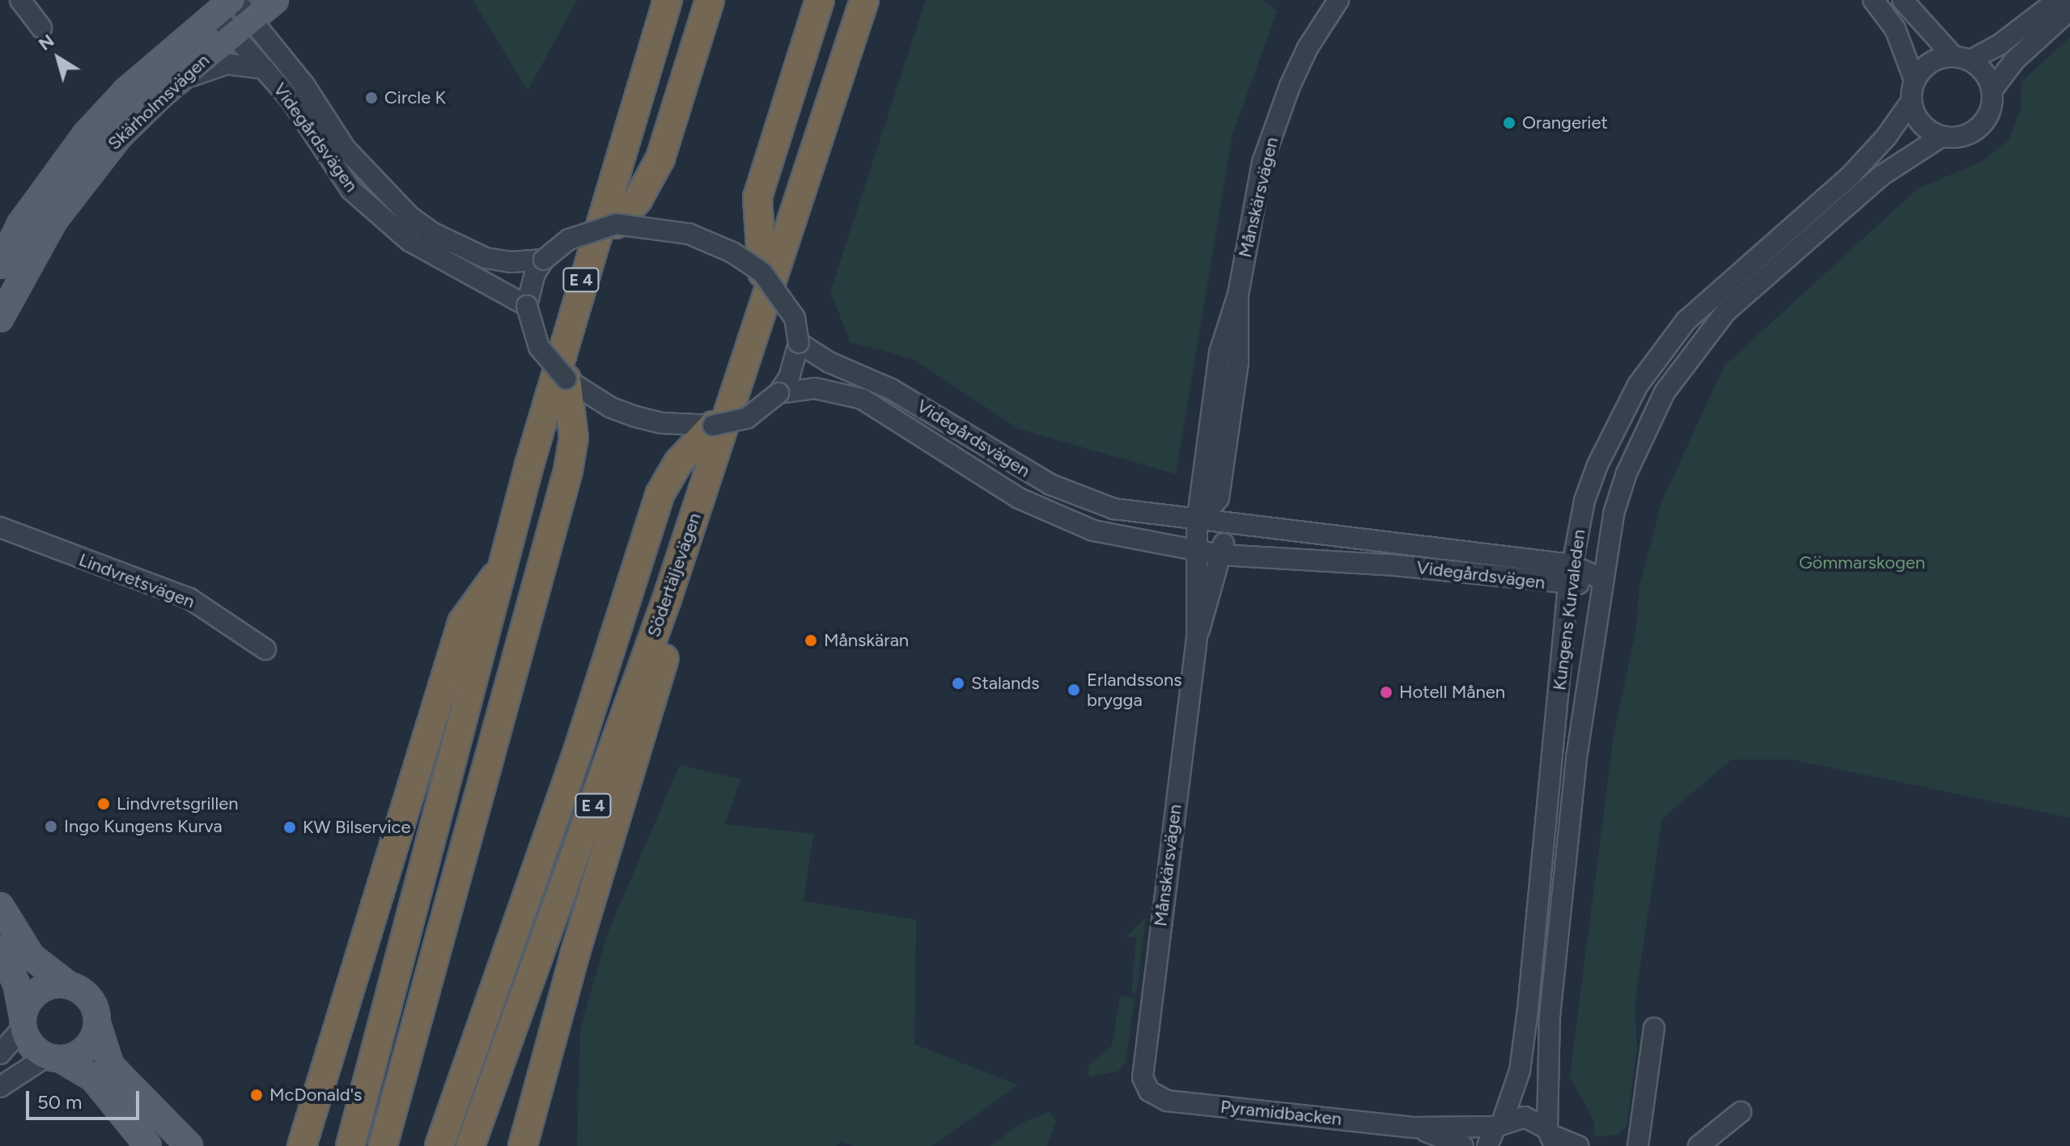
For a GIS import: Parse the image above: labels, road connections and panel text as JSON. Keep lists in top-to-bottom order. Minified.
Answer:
{"streets":{"highway":["E 4","Södertäljevägen"],"main road":["Skärholmsvägen"],"street":["Videgårdsvägen","Månskärsvägen","Lindvretsvägen","Kungens Kurvaleden","Pyramidbacken"]},"crossings":[["Skärholmsvägen","Videgårdsvägen"],["Videgårdsvägen","Månskärsvägen"],["Videgårdsvägen","Kungens Kurvaleden"],["Månskärsvägen","Pyramidbacken"],["Kungens Kurvaleden","Pyramidbacken"]],"parks":["Gömmarskogen"],"places":["Circle K","Orangeriet","Månskäran","Stalands","Erlandssons brygga","Hotell Månen","Lindvretsgrillen","Ingo Kungens Kurva","KW Bilservice","McDonald's"],"scale_bar":"50 m","north":"top left"}
